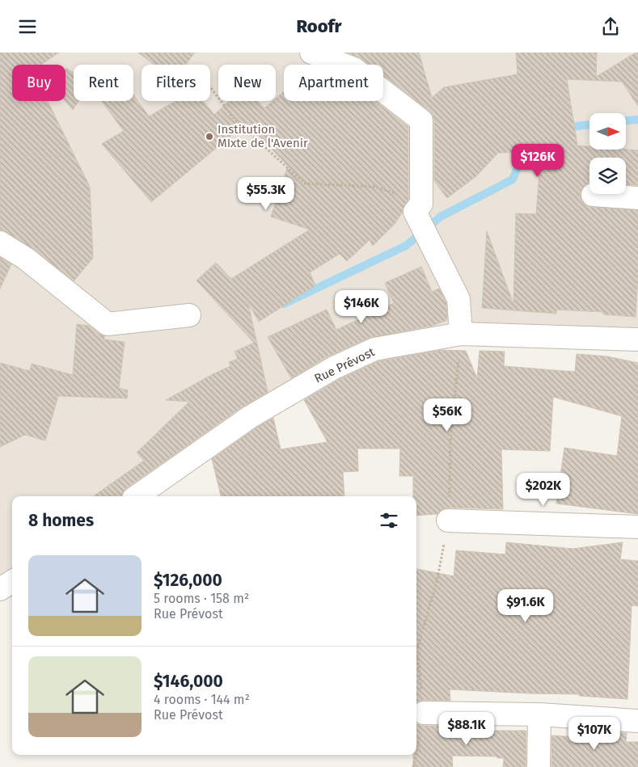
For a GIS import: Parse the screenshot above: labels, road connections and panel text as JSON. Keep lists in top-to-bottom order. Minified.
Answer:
{"streets":{"street":["Rue Prévost"]},"places":["Institution MIxte de l'Avenir"],"north":"right","page":{"header":"Roofr","chip":["Buy","Rent","Filters","New","Apartment"],"price":["$126K","$55.3K","$146K","$56K","$202K","$91.6K","$88.1K","$107K"],"heading":"8 homes","list":[{"name":"$126,000","note":"5 rooms · 158 m² · Rue Prévost"},{"name":"$146,000","note":"4 rooms · 144 m² · Rue Prévost"}]}}
